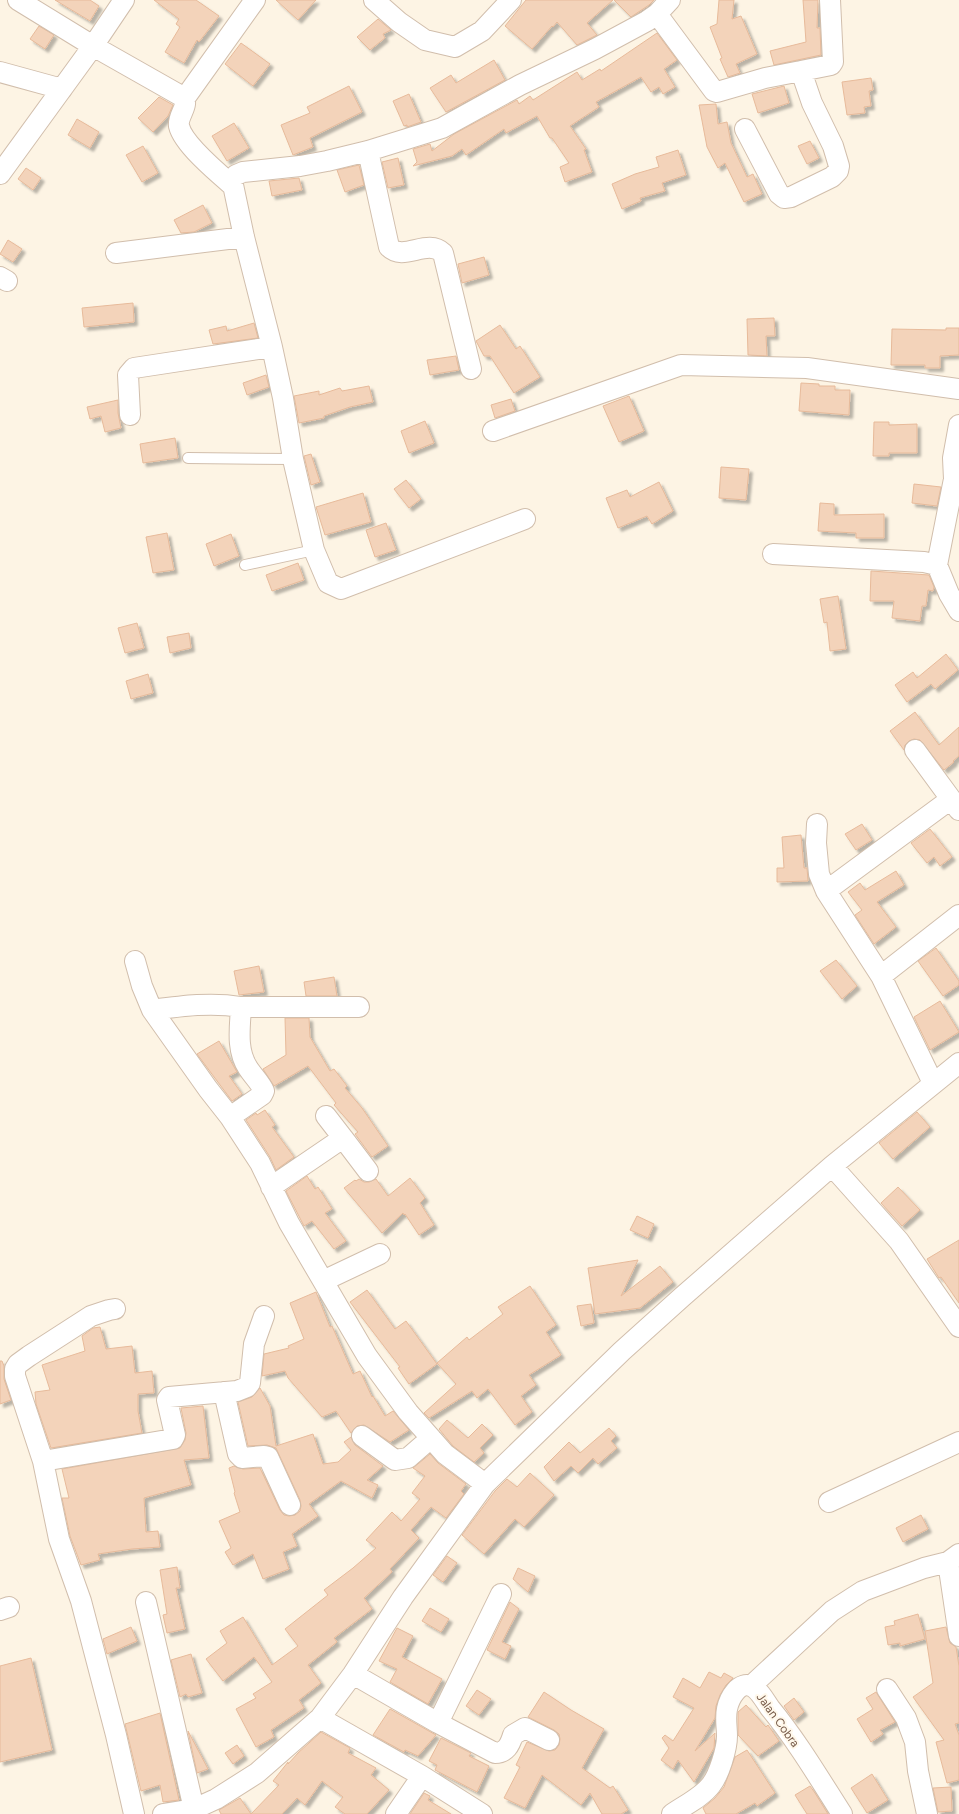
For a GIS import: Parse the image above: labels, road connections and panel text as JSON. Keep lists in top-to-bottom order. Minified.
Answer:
{"streets":{"street":["Jalan Cobra"]}}
